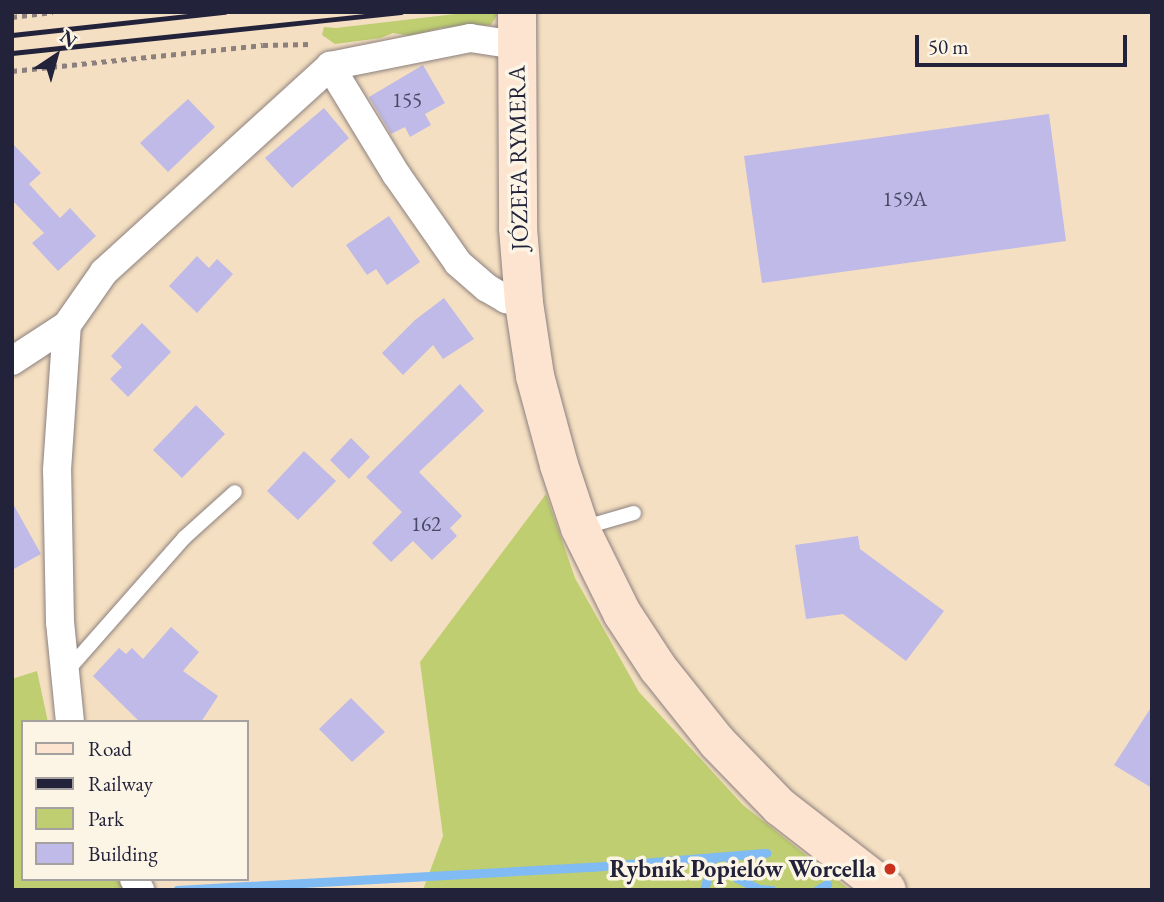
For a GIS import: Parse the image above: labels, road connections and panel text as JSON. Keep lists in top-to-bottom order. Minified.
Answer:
{"streets":{"street":["JÓZEFA RYMERA"]},"places":["Rybnik Popielów Worcella"],"house_numbers":["155","159A","162"],"legend":["Road","Railway","Park","Building"],"scale_bar":"50 m","north":"top right"}
